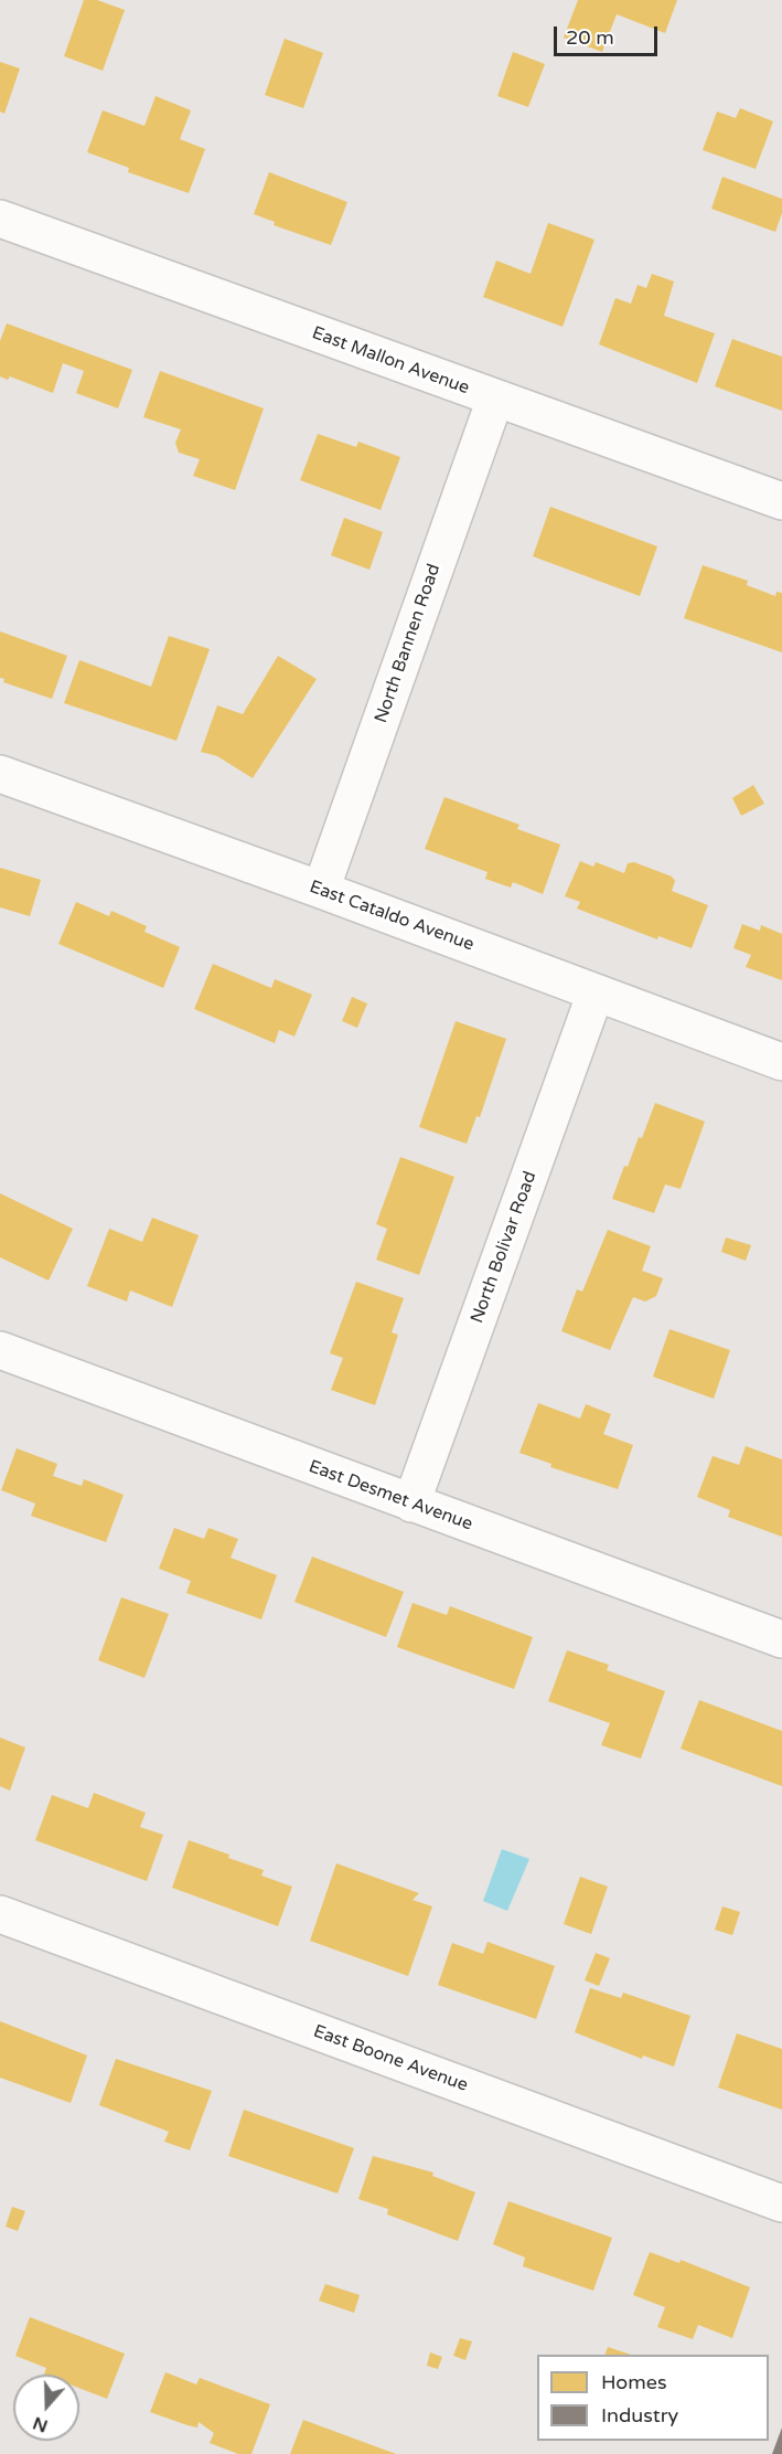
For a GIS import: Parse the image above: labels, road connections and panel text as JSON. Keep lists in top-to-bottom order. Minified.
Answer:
{"streets":{"street":["East Mallon Avenue","North Bannen Road","East Cataldo Avenue","North Bolivar Road","East Desmet Avenue","East Boone Avenue"]},"crossings":[["East Mallon Avenue","North Bannen Road"],["North Bannen Road","East Cataldo Avenue"],["East Cataldo Avenue","North Bolivar Road"],["North Bolivar Road","East Desmet Avenue"]],"legend":["Homes","Industry"],"scale_bar":"20 m","north":"bottom"}
